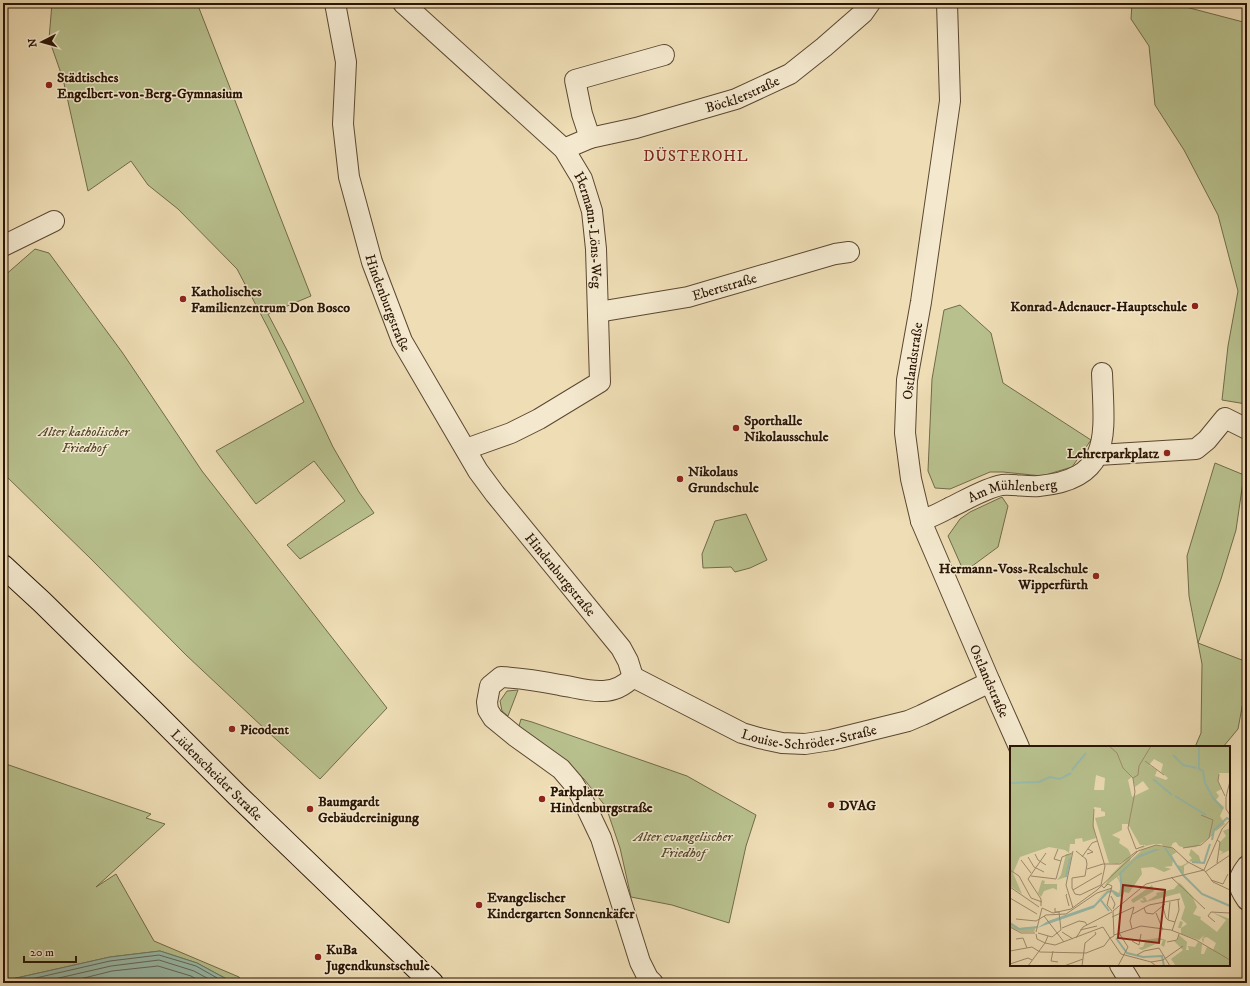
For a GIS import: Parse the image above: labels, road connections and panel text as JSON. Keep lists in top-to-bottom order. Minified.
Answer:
{"streets":{"main road":["Lüdenscheider Straße"],"street":["Böcklerstraße","Hermann-Löns-Weg","Ebertstraße","Hindenburgstraße","Ostlandstraße","Am Mühlenberg","Louise-Schröder-Straße"]},"crossings":[["Böcklerstraße","Hermann-Löns-Weg"],["Hermann-Löns-Weg","Ebertstraße"],["Hermann-Löns-Weg","Hindenburgstraße"],["Hindenburgstraße","Louise-Schröder-Straße"],["Ostlandstraße","Am Mühlenberg"],["Ostlandstraße","Louise-Schröder-Straße"]],"districts":["DÜSTEROHL"],"parks":["Alter katholischer Friedhof","Alter evangelischer Friedhof"],"places":["Städtisches Engelbert-von-Berg-Gymnasium","Katholisches Familienzentrum Don Bosco","Konrad-Adenauer-Hauptschule","Sporthalle Nikolausschule","Lehrerparkplatz","Nikolaus Grundschule","Hermann-Voss-Realschule Wipperfürth","Picodent","Parkplatz Hindenburgstraße","DVAG","Baumgardt Gebäudereinigung","Evangelischer Kindergarten Sonnenkäfer","KuBa Jugendkunstschule"],"scale_bar":"20 m","north":"left"}
